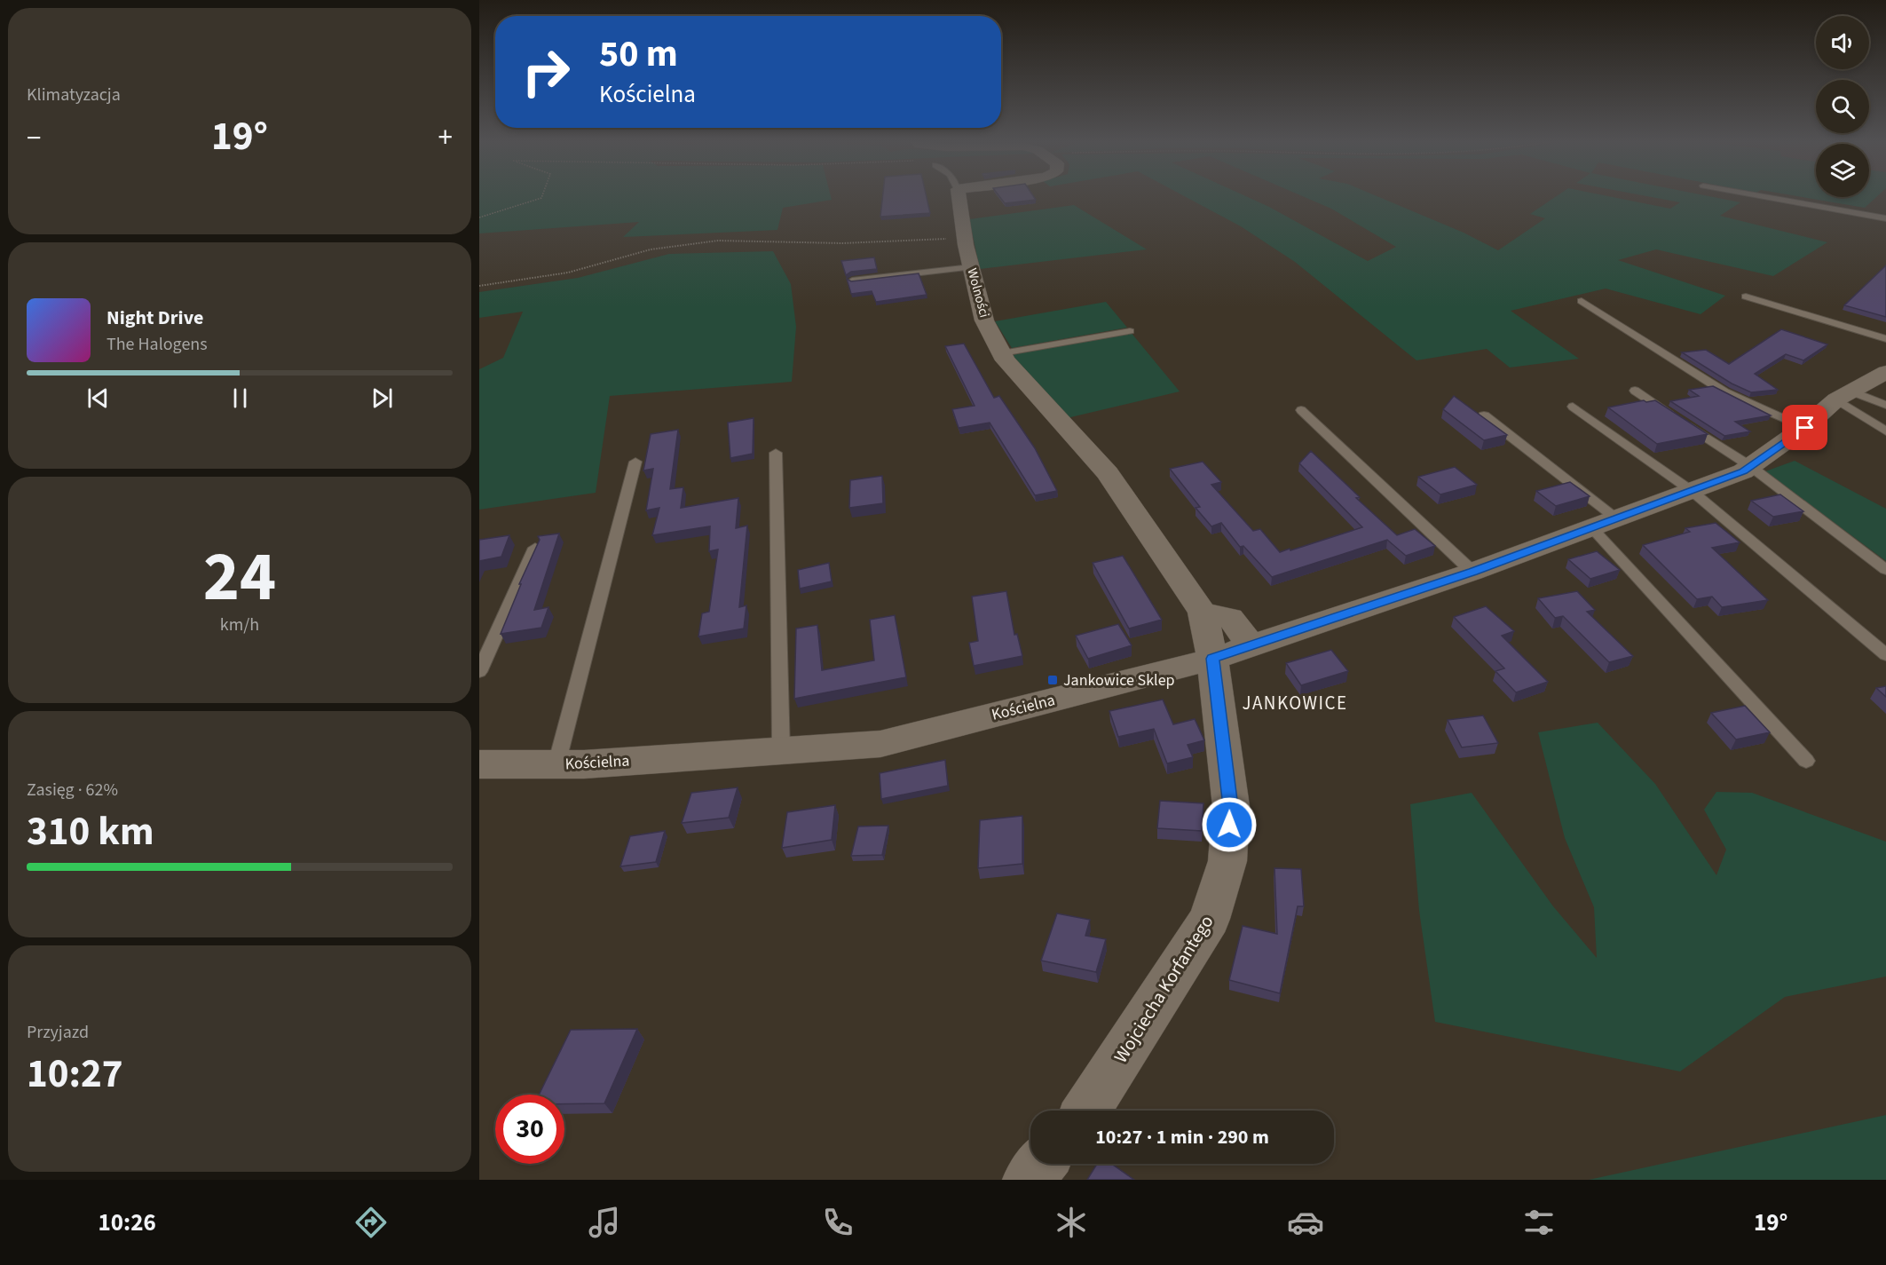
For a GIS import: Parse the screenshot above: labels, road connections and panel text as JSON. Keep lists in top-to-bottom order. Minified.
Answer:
{"streets":{"street":["Wolności","Kościelna","Wojciecha Korfantego"]},"crossings":[["Wolności","Kościelna"],["Wolności","Wojciecha Korfantego"],["Kościelna","Wojciecha Korfantego"]],"districts":["JANKOWICE"],"places":{"transit":["Jankowice Sklep"]},"page":{"tile":["Klimatyzacja",["24","km/h"],["Zasięg · 62%","310 km"],["Przyjazd","10:27"]],"turn":["50 m","Kościelna"],"heat":["−","19°","+"],"song":["Night Drive","The Halogens"],"limit":"30","trip":"10:27 · 1 min · 290 m","tabs":["10:26","19°"]}}
